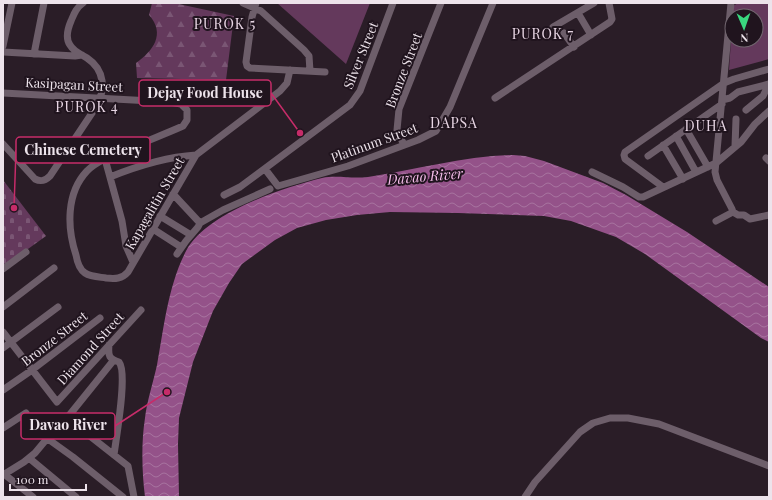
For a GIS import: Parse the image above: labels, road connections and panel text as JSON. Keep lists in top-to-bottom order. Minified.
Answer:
{"streets":{"street":["Silver Street","Bronze Street","Kasipagan Street","Platinum Street","Kapagalitin Street","Diamond Street"]},"crossings":[["Silver Street","Platinum Street"],["Bronze Street","Platinum Street"],["Bronze Street","Diamond Street"],["Kasipagan Street","Kapagalitin Street"]],"districts":["PUROK 5","PUROK 7","PUROK 4","DAPSA","DUHA"],"water":["Davao River"],"places":["Dejay Food House","Chinese Cemetery","Davao River"],"scale_bar":"100 m","north":"bottom"}
